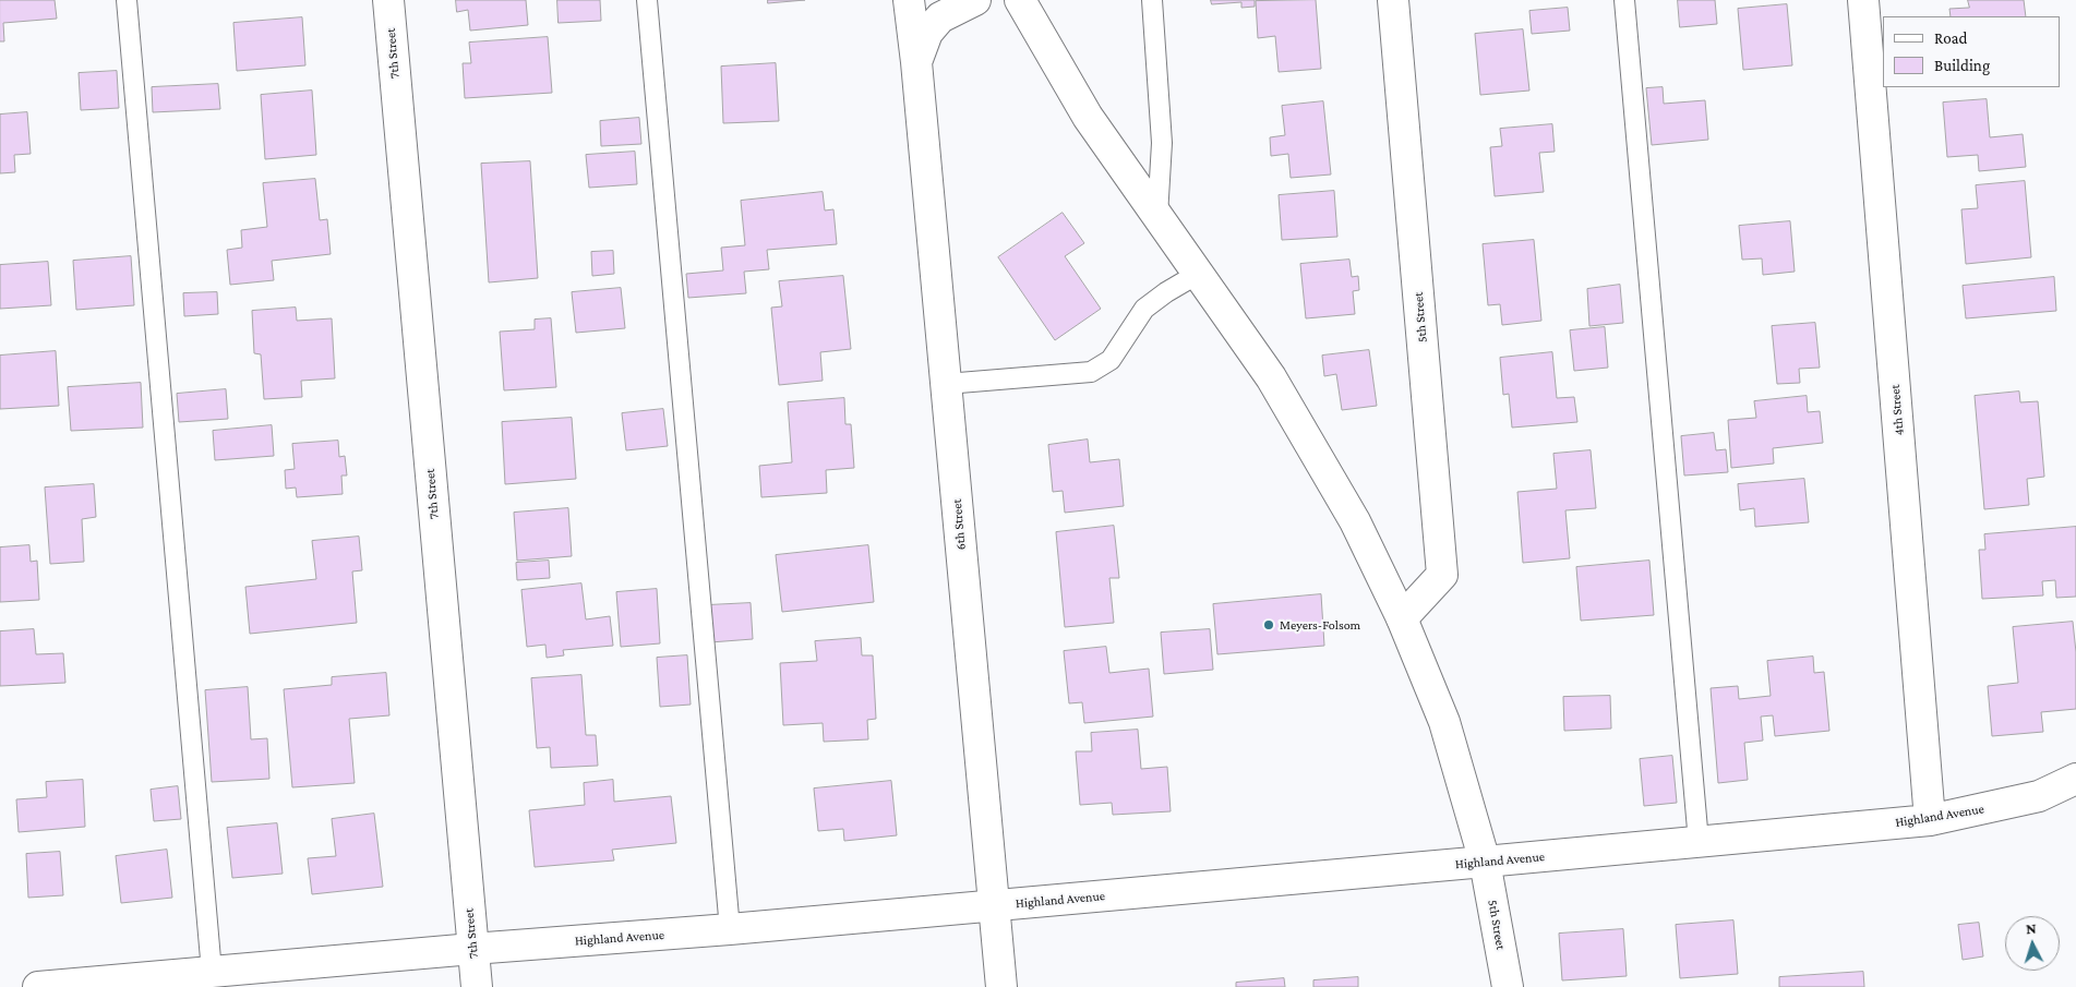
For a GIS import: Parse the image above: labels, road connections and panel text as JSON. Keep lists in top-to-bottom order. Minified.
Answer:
{"streets":{"street":["7th Street","5th Street","4th Street","6th Street","Highland Avenue"]},"crossings":[["7th Street","Highland Avenue"],["5th Street","Highland Avenue"],["4th Street","Highland Avenue"],["6th Street","Highland Avenue"]],"places":["Meyers-Folsom"],"legend":["Road","Building"],"north":"top"}
